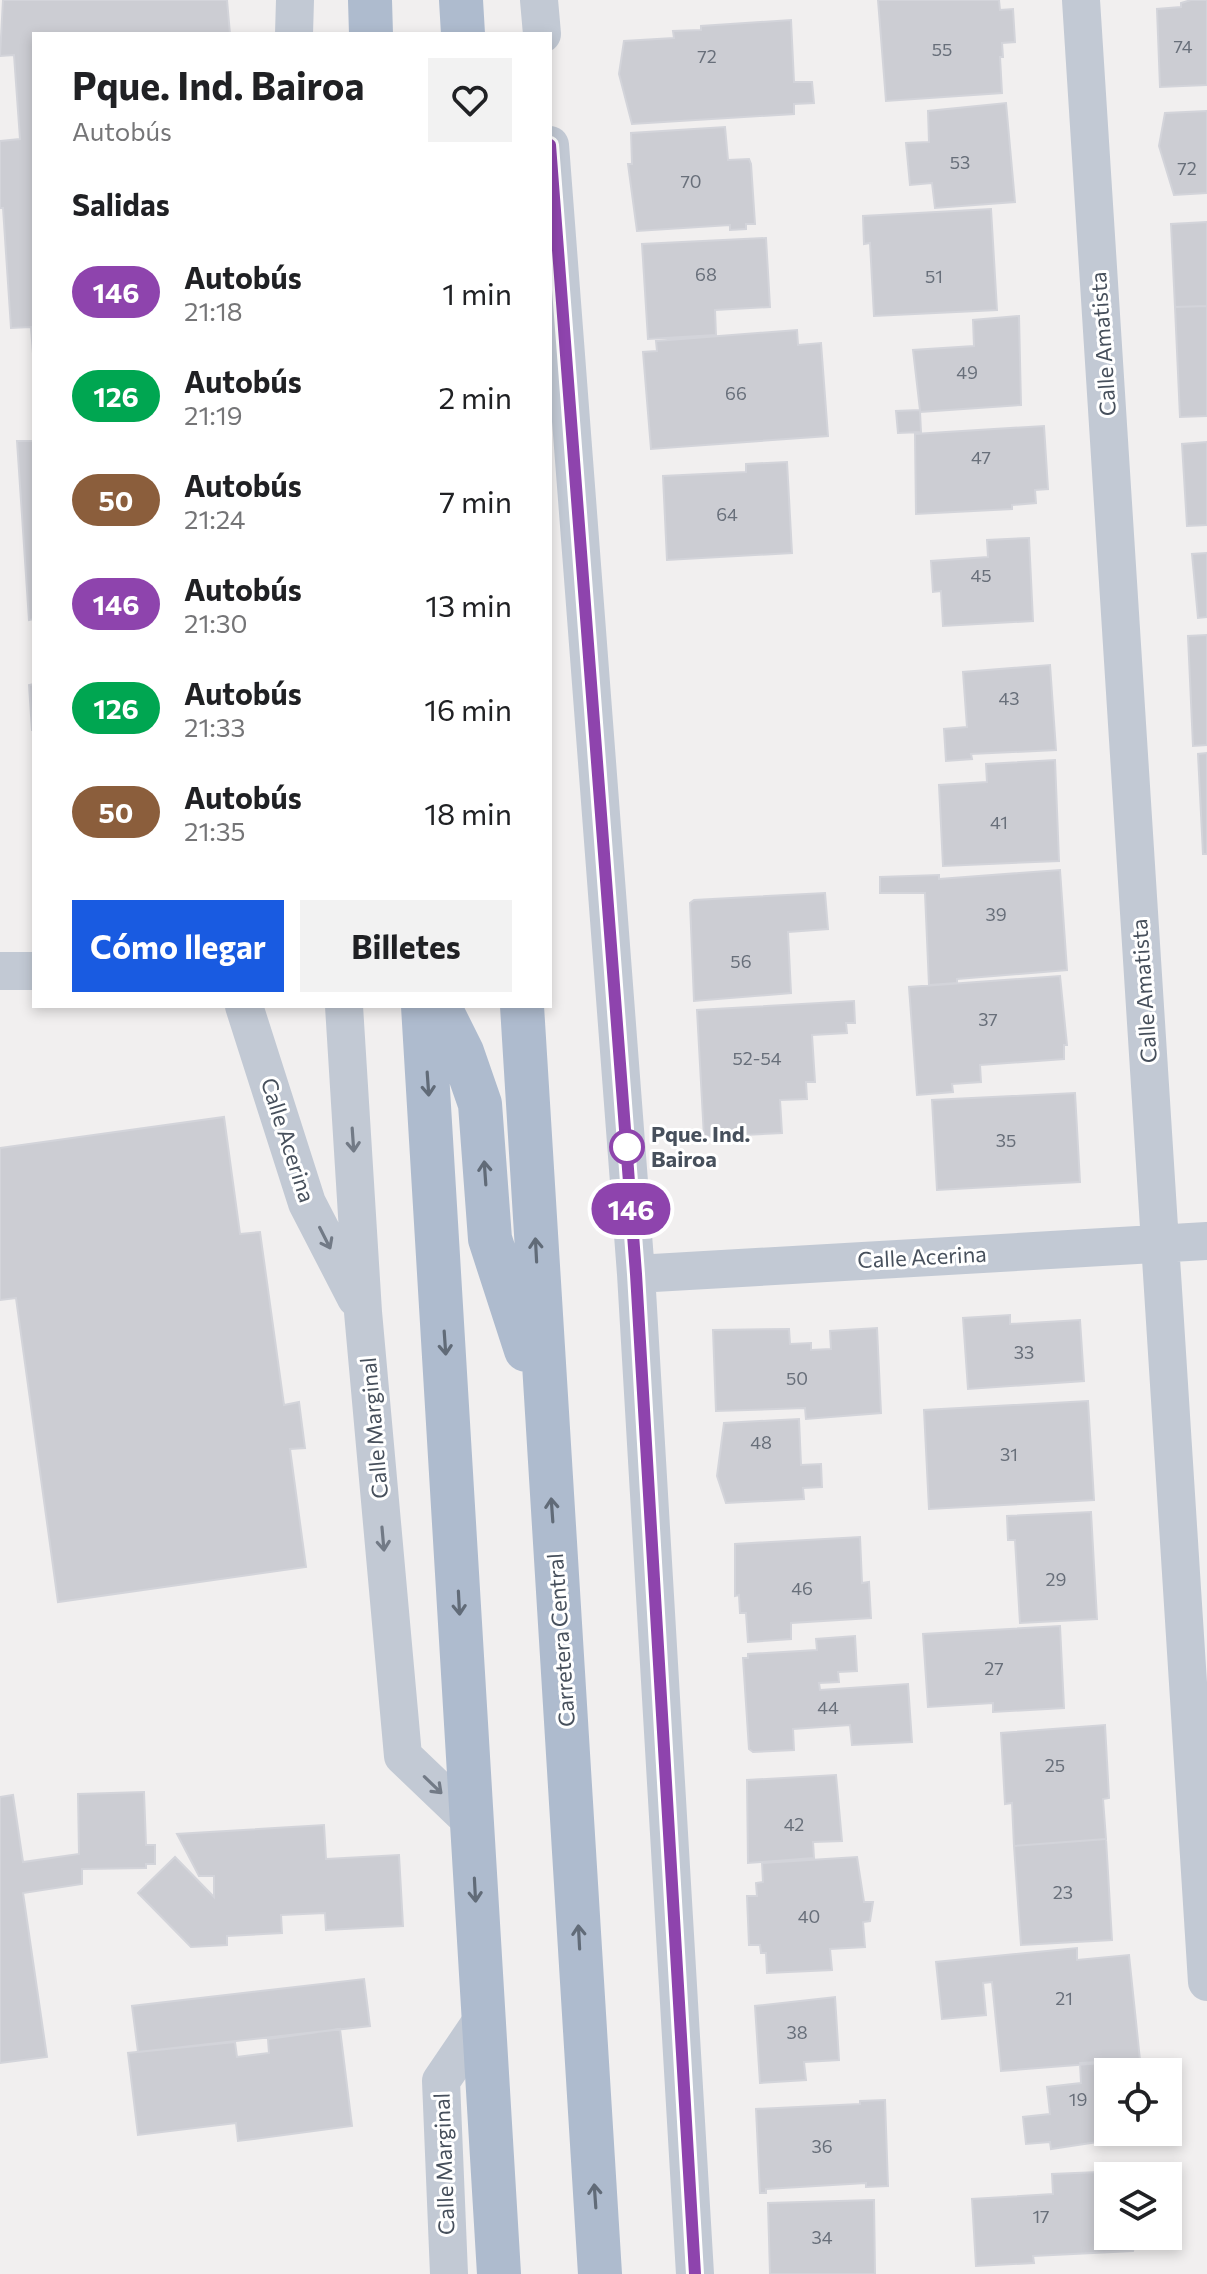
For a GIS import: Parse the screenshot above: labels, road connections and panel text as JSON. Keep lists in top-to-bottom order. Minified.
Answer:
{"streets":{"main road":["Carretera Central"],"street":["Calle Amatista","Calle Acerina","Calle Marginal"]},"crossings":[["Calle Amatista","Calle Acerina"],["Calle Acerina","Calle Marginal"]],"places":["Pque. Ind. Bairoa"],"lines":["bus line 146"],"house_numbers":["74","55","72","53","72","70","68","51","49","66","47","64","45","43","41","39","56","37","52-54","35","33","50","48","31","29","46","27","44","25","42","23","40","21","38","19","36","17","34"],"page":{"on_map":"146","heading":[["Pque. Ind. Bairoa","Autobús"],"Salidas"],"list":[{"mark":"146","name":"Autobús","note":"21:18","value":"1 min"},{"mark":"126","name":"Autobús","note":"21:19","value":"2 min"},{"mark":"50","name":"Autobús","note":"21:24","value":"7 min"},{"mark":"146","name":"Autobús","note":"21:30","value":"13 min"},{"mark":"126","name":"Autobús","note":"21:33","value":"16 min"},{"mark":"50","name":"Autobús","note":"21:35","value":"18 min"}],"buttons":["Cómo llegar","Billetes"]}}
